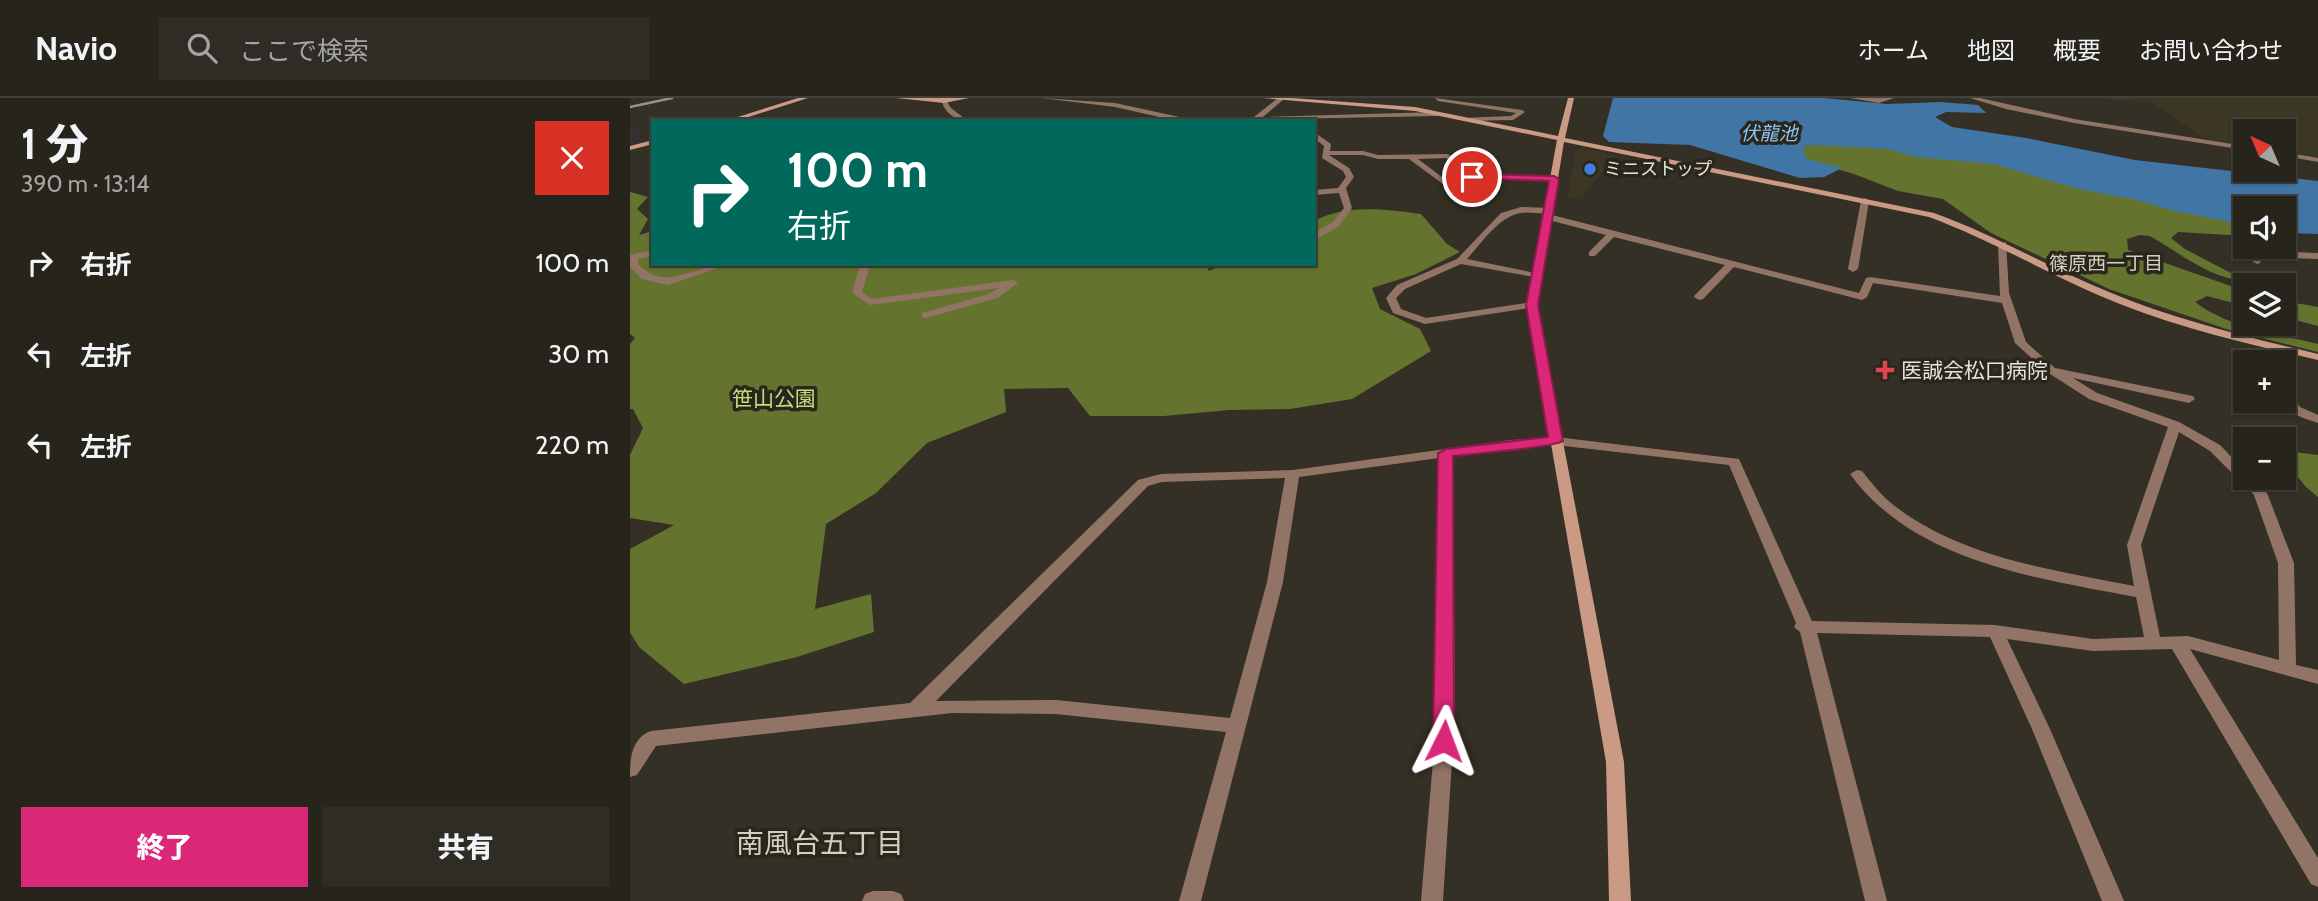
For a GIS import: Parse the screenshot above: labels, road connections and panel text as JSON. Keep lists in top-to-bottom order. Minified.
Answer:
{"districts":["篠原西一丁目","南風台五丁目"],"water":["伏龍池"],"parks":["笹山公園"],"places":{"other":["ミニストップ"],"health":["医誠会松口病院"]},"north":"top left","page":{"header":"Navio","search":"ここで検索","nav":["ホーム","地図","概要","お問い合わせ"],"heading":["1 分","390 m · 13:14"],"map_buttons":["+","−"],"turn":["100 m","右折"],"list":[{"name":"右折","value":"100 m"},{"name":"左折","value":"30 m"},{"name":"左折","value":"220 m"}],"buttons":["終了","共有"]}}
